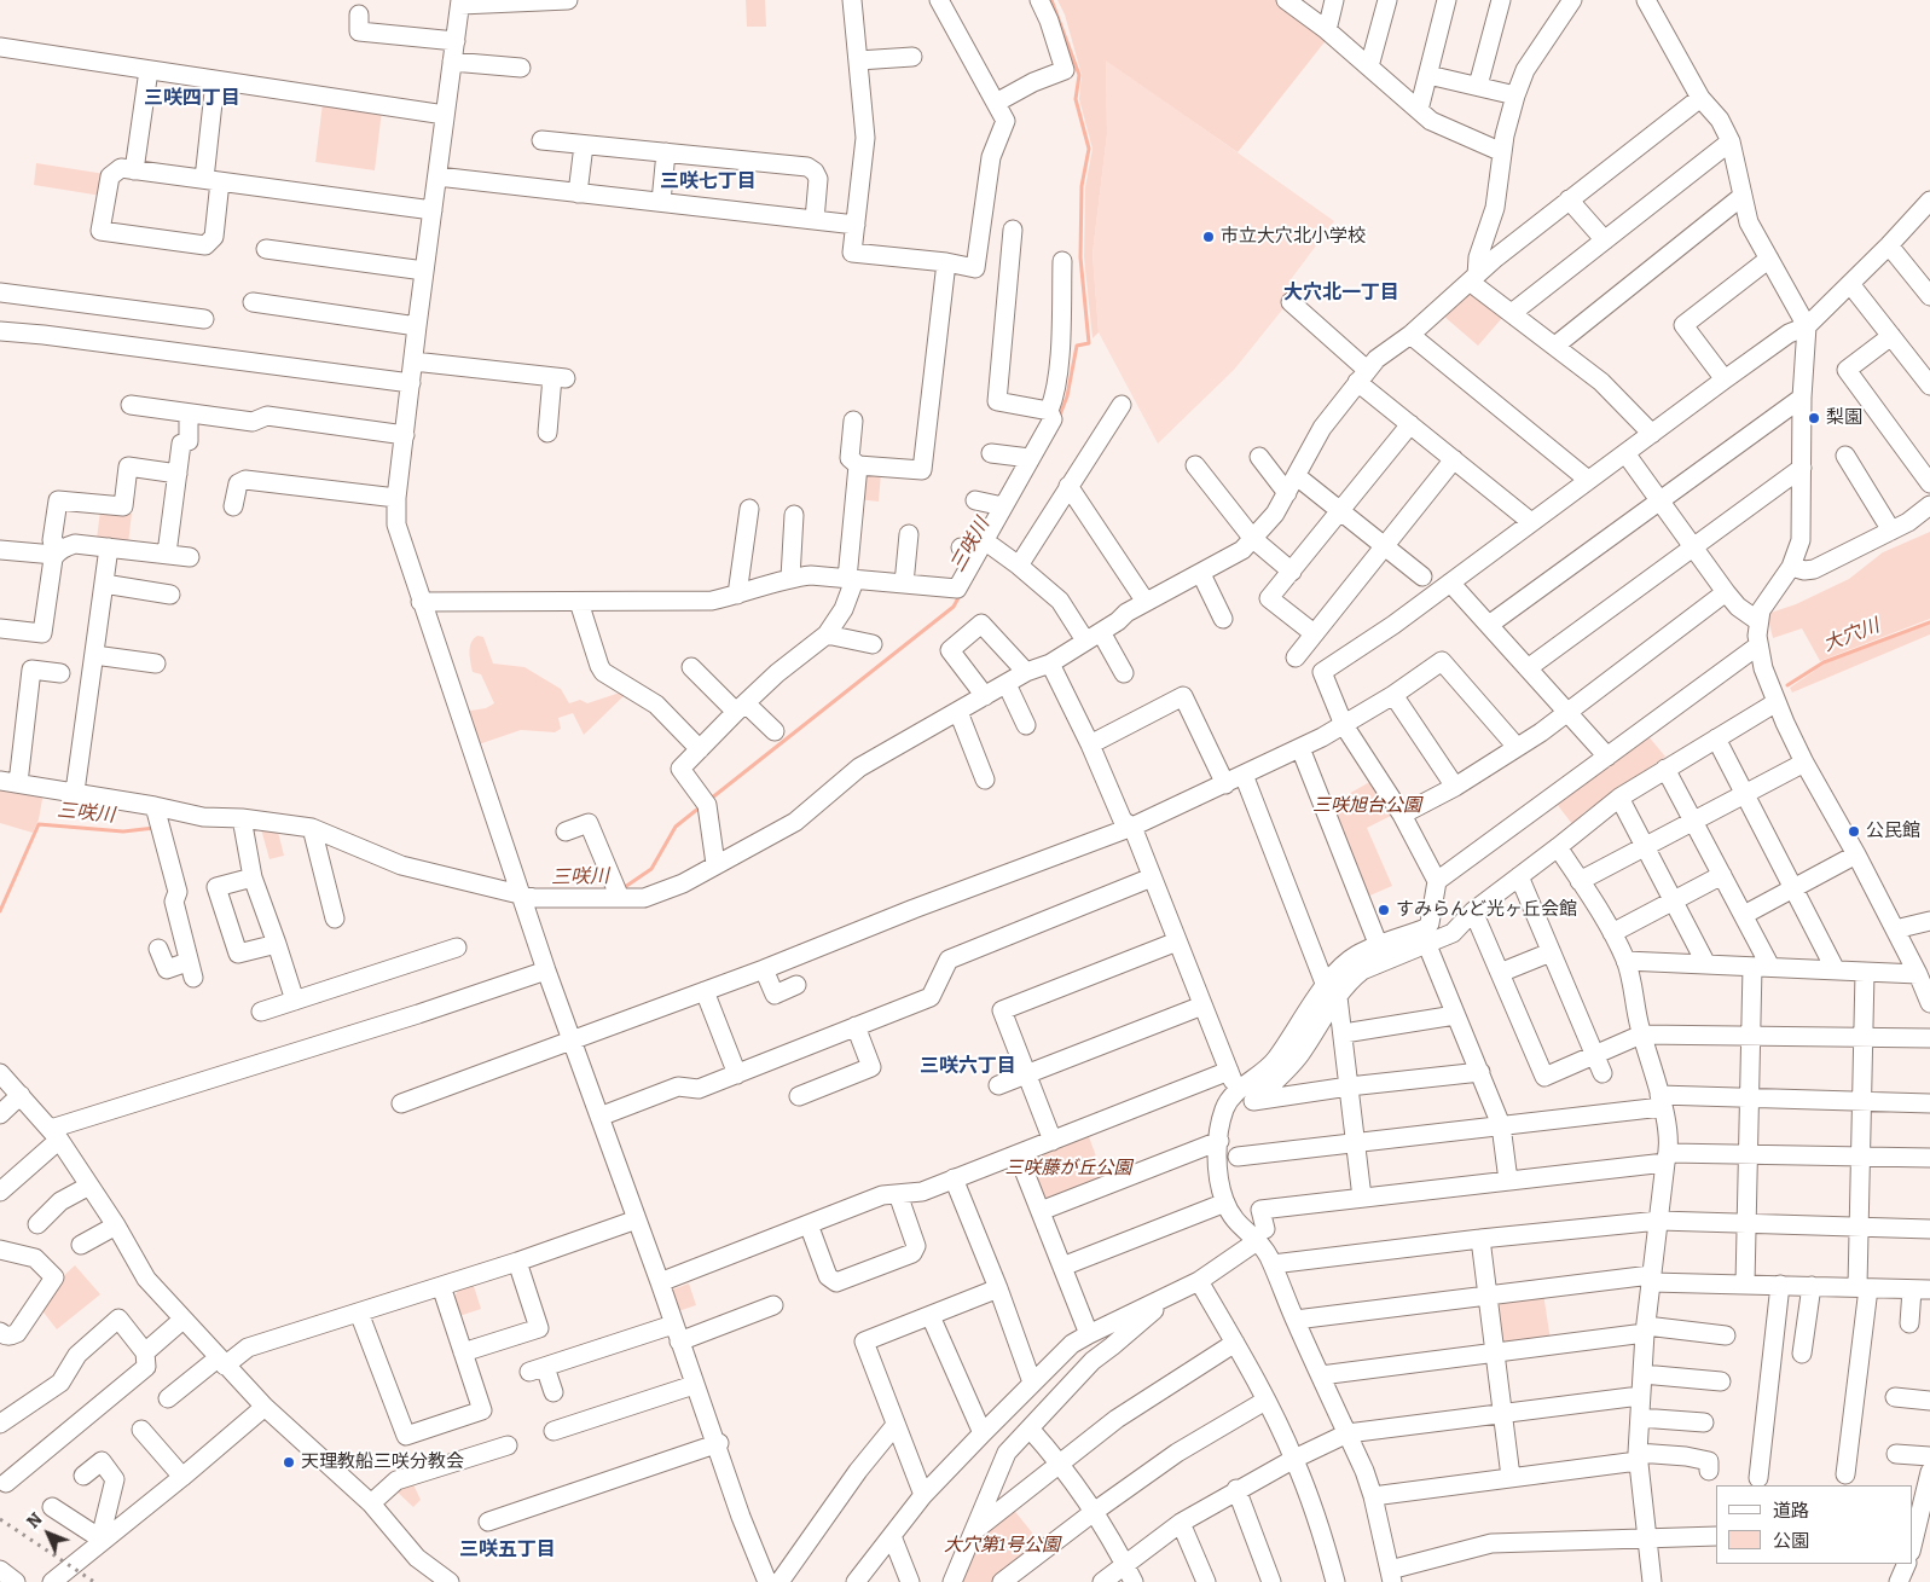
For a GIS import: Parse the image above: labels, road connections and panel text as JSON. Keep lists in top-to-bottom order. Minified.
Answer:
{"districts":["三咲四丁目","三咲七丁目","大穴北一丁目","三咲六丁目","三咲五丁目"],"water":["三咲川","大穴川"],"parks":["三咲旭台公園","三咲藤が丘公園","大穴第1号公園"],"places":["市立大穴北小学校","梨園","公民館","すみらんど光ヶ丘会館","天理教船三咲分教会"],"legend":["道路","公園"],"north":"top left"}
